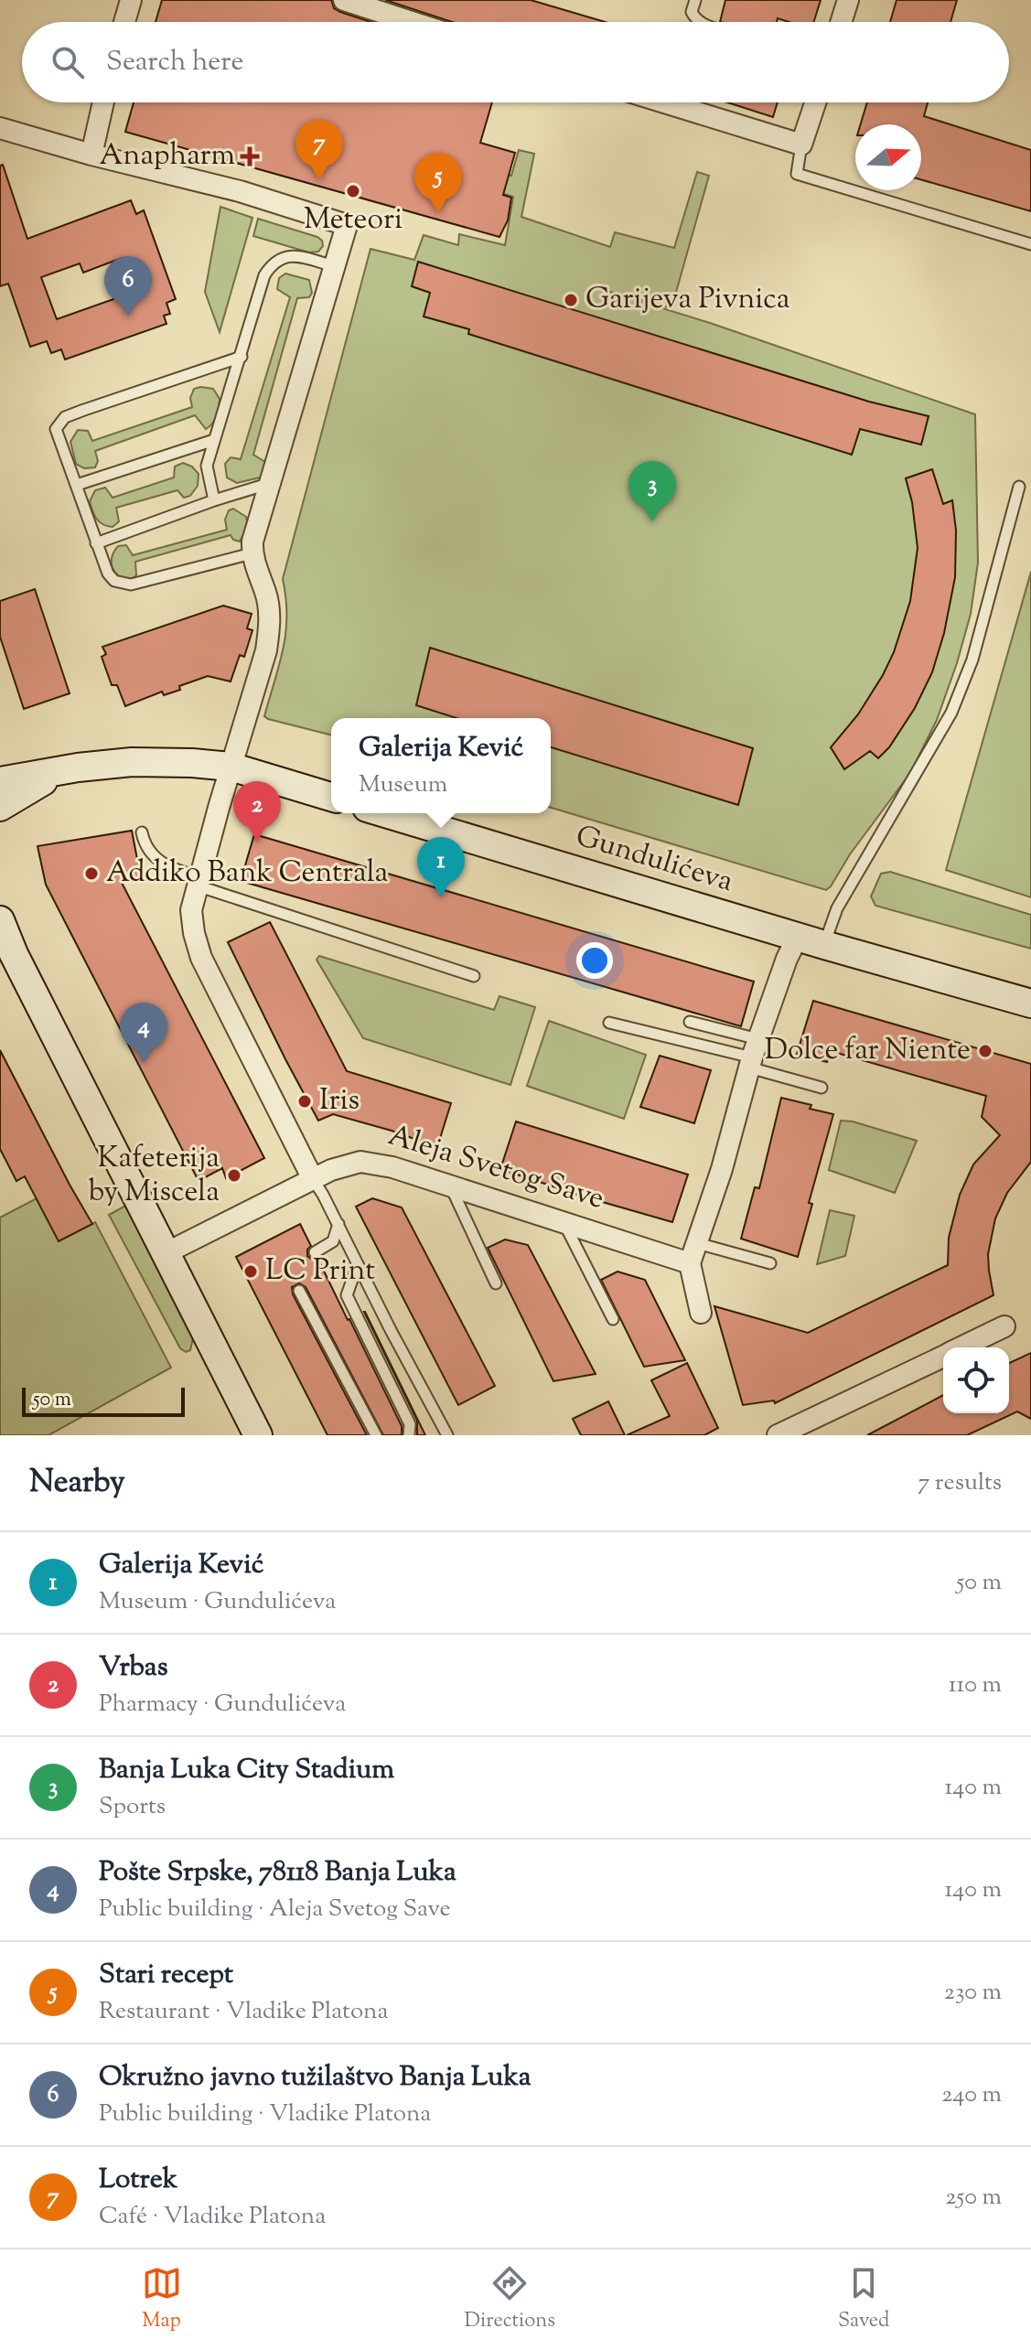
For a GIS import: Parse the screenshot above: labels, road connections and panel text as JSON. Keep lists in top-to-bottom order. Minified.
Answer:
{"streets":{"street":["Gundulićeva","Aleja Svetog Save"]},"places":{"health":["Anapharm"],"other":["Meteori","Garijeva Pivnica","Addiko Bank Centrala","Dolce far Niente","Iris","Kafeterija by Miscela","LC Print"]},"scale_bar":"50 m","north":"right","page":{"search":"Search here","pins":["7","5","6","3","2","1","4"],"popup":["Galerija Kević","Museum"],"scale":"50 m","heading":["Nearby","7 results"],"list":[{"mark":"1","name":"Galerija Kević","note":"Museum · Gundulićeva","value":"50 m"},{"mark":"2","name":"Vrbas","note":"Pharmacy · Gundulićeva","value":"110 m"},{"mark":"3","name":"Banja Luka City Stadium","note":"Sports","value":"140 m"},{"mark":"4","name":"Pošte Srpske, 78118 Banja Luka","note":"Public building · Aleja Svetog Save","value":"140 m"},{"mark":"5","name":"Stari recept","note":"Restaurant · Vladike Platona","value":"230 m"},{"mark":"6","name":"Okružno javno tužilaštvo Banja Luka","note":"Public building · Vladike Platona","value":"240 m"},{"mark":"7","name":"Lotrek","note":"Café · Vladike Platona","value":"250 m"}],"nav":["Map","Directions","Saved"]}}
